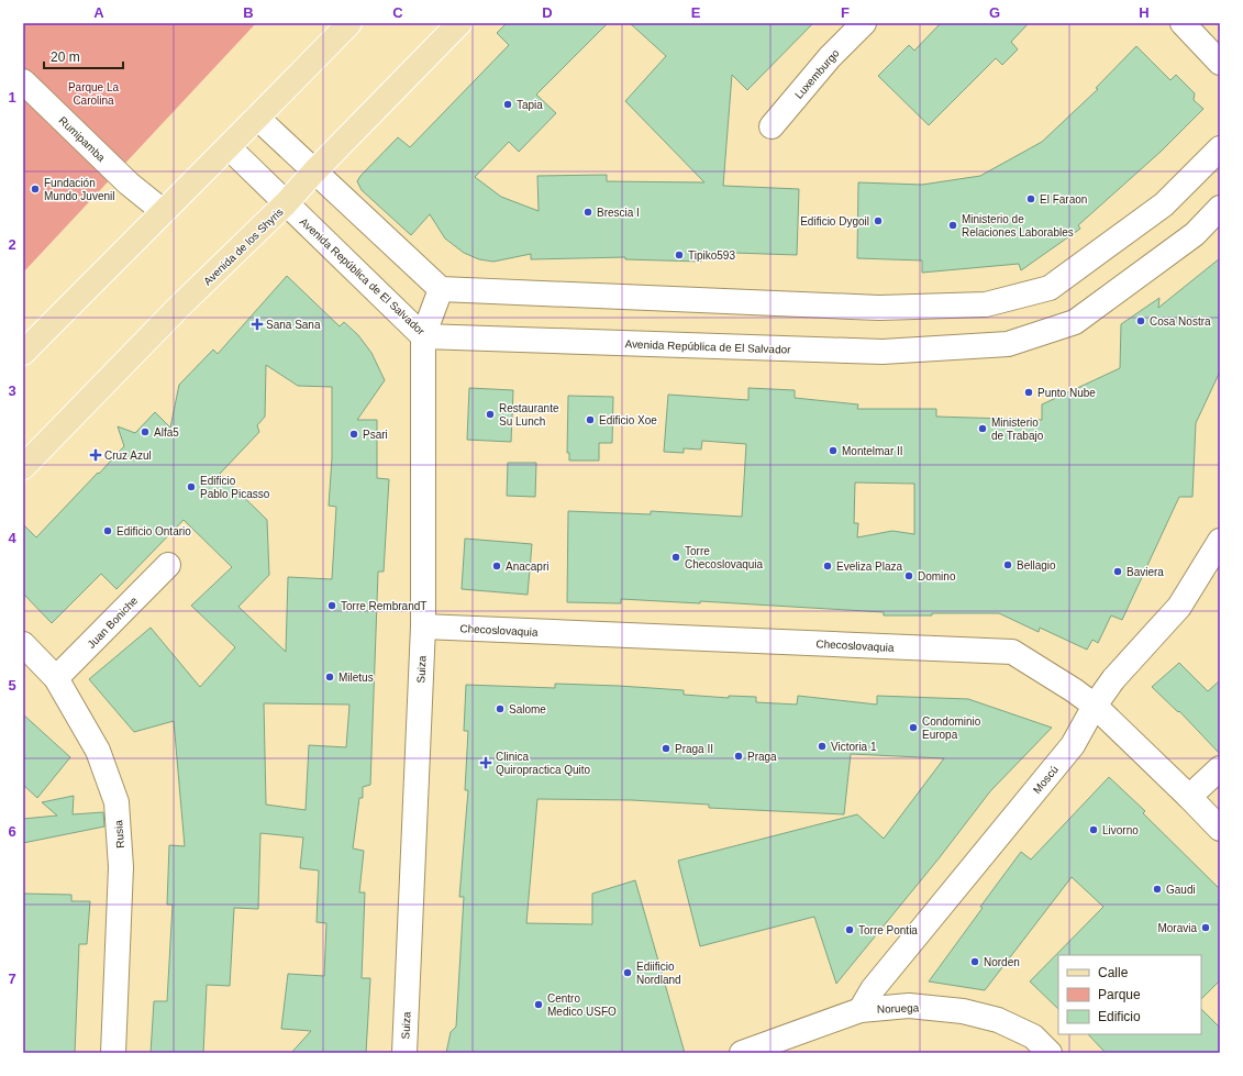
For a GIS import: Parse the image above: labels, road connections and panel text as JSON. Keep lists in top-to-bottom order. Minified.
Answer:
{"streets":{"main road":["Avenida de los Shyris"],"street":["Luxemburgo","Rumipamba","Avenida República de El Salvador","Juan Boniche","Checoslovaquia","Suiza","Moscú","Rusia","Noruega"]},"crossings":[["Avenida de los Shyris","Avenida República de El Salvador"],["Avenida República de El Salvador","Suiza"],["Juan Boniche","Rusia"],["Checoslovaquia","Suiza"],["Checoslovaquia","Moscú"],["Moscú","Noruega"]],"parks":["Parque La Carolina"],"places":{"other":["Tapia","Fundación Mundo Juvenil","El Faraon","Brescia I","Edificio Dygoil","Ministerio de Relaciones Laborables","Tipiko593","Cosa Nostra","Punto Nube","Restaurante Su Lunch","Edificio Xoe","Ministerio de Trabajo","Alfa5","Psari","Montelmar II","Edificio Pablo Picasso","Edificio Ontario","Torre Checoslovaquia","Bellagio","Anacapri","Eveliza Plaza","Baviera","Domino","Torre RembrandT","Miletus","Salome","Condominio Europa","Victoria 1","Praga II","Praga","Livorno","Gaudi","Moravia","Torre Pontia","Norden","Ediificio Nordland","Centro Medico USFO"],"health":["Sana Sana","Cruz Azul","Clinica Quiropractica Quito"]},"legend":["Calle","Parque","Edificio"],"scale_bar":"20 m","grid":{"columns":["A","B","C","D","E","F","G","H"],"rows":["1","2","3","4","5","6","7"]}}
